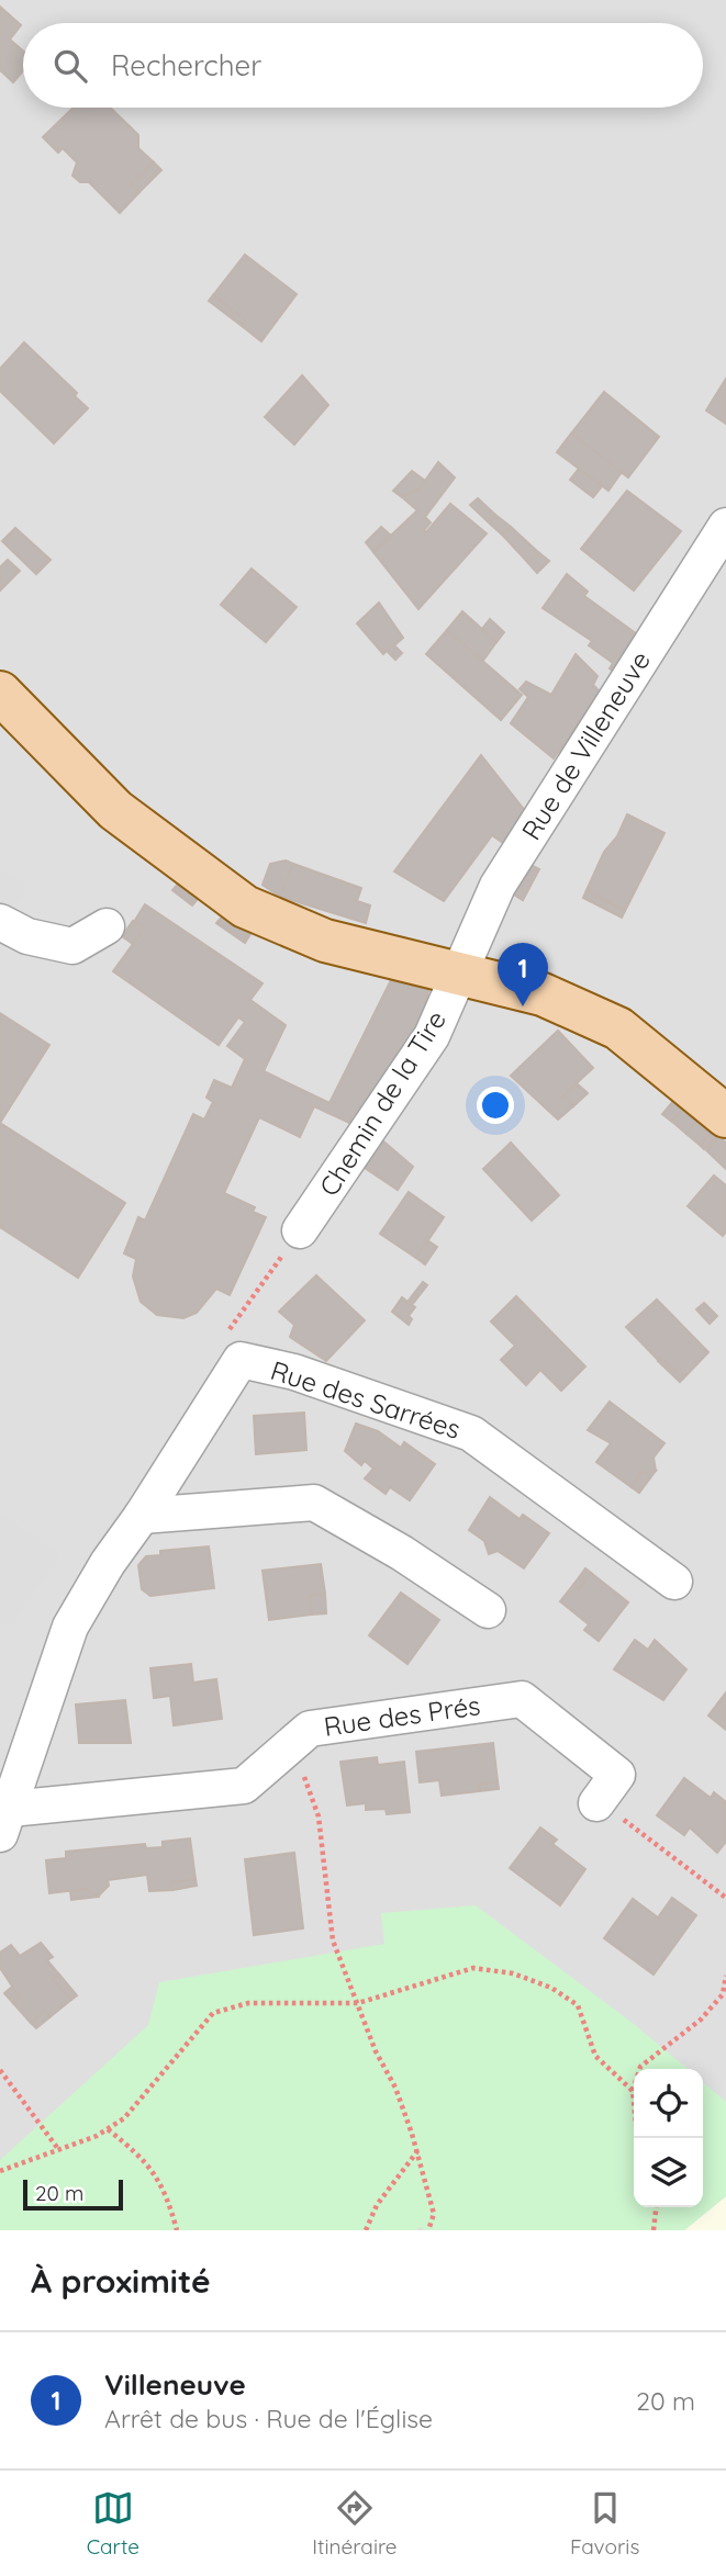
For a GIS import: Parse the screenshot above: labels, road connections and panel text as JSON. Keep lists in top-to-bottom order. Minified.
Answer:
{"streets":{"street":["Rue de Villeneuve","Chemin de la Tire","Rue des Sarrées","Rue des Prés"]},"crossings":[["Rue de Villeneuve","Chemin de la Tire"],["Rue des Sarrées","Rue des Prés"]],"scale_bar":"20 m","page":{"search":"Rechercher","pins":"1","scale":"20 m","heading":"À proximité","list":[{"mark":"1","name":"Villeneuve","note":"Arrêt de bus · Rue de l'Église","value":"20 m"}],"nav":["Carte","Itinéraire","Favoris"]}}
